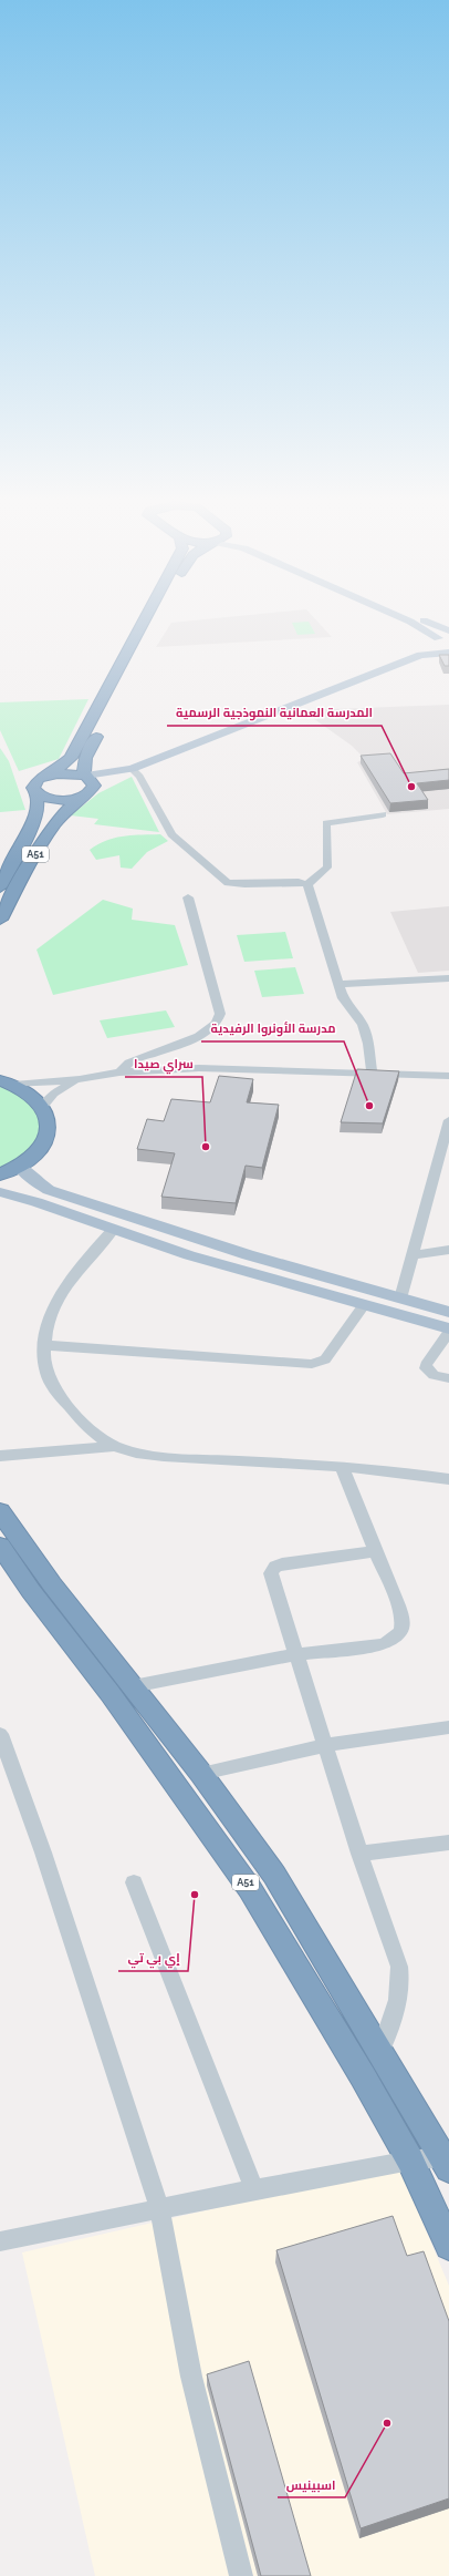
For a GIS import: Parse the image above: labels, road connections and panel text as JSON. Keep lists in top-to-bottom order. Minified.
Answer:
{"streets":{"highway":["A51"]},"places":["المدرسة العمانية النموذجية الرسمية","مدرسة الأونروا الرفيدية","سراي صيدا","إي بي تي","اسبينيس"]}
